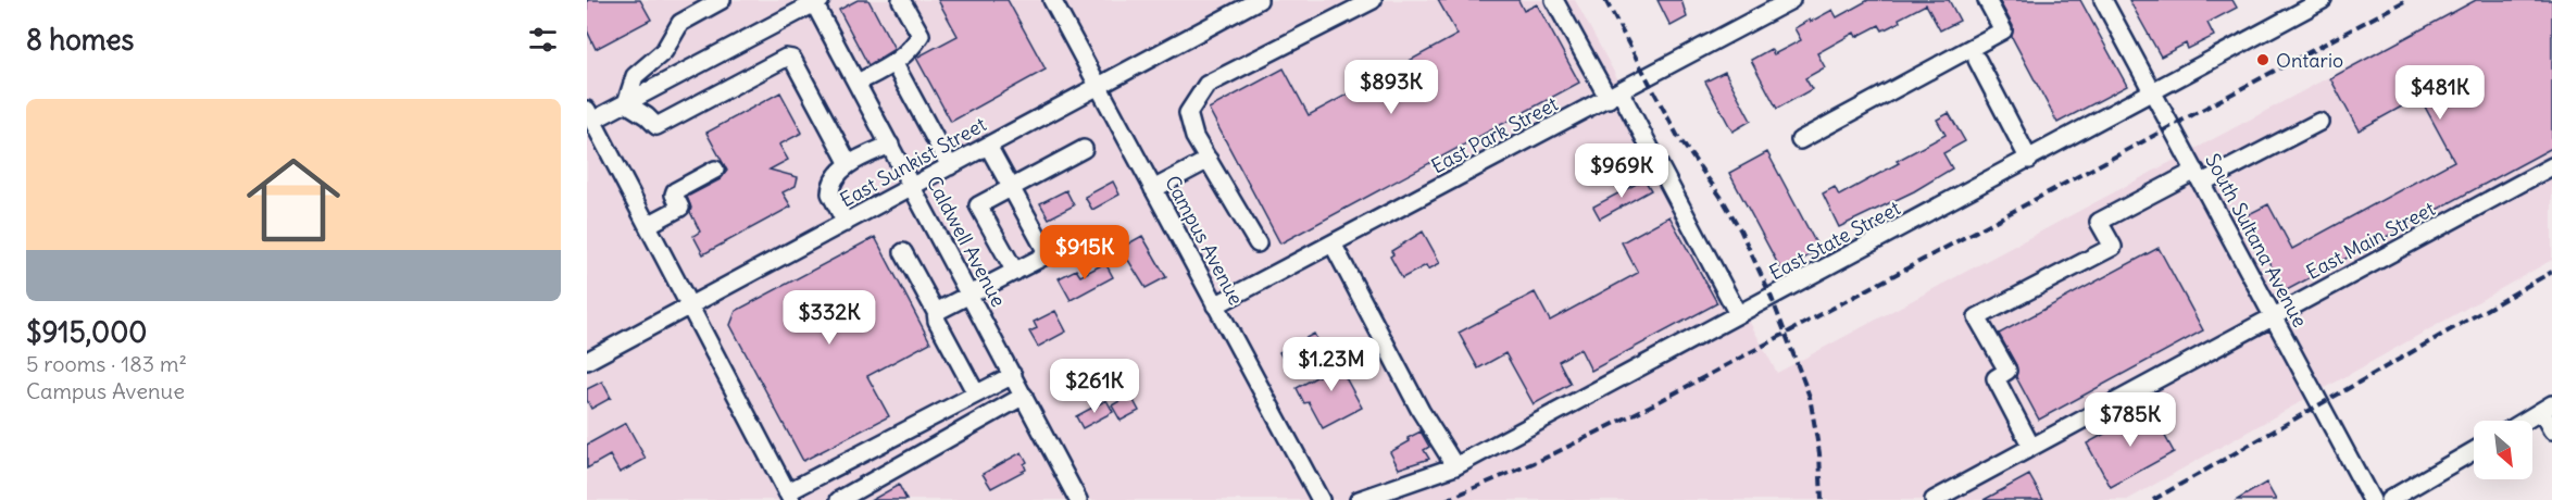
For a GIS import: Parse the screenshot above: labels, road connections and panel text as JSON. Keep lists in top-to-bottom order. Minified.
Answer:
{"streets":{"street":["East Park Street","East Sunkist Street","Campus Avenue","East State Street","South Sultana Avenue","East Main Street","Caldwell Avenue"]},"crossings":[["East Park Street","Campus Avenue"],["East Sunkist Street","Campus Avenue"],["East Sunkist Street","Caldwell Avenue"],["East State Street","South Sultana Avenue"],["South Sultana Avenue","East Main Street"]],"places":["Ontario"],"north":"bottom right","page":{"heading":"8 homes","price":["$893K","$481K","$969K","$915K","$332K","$1.23M","$261K","$785K"],"list":[{"name":"$915,000","note":"5 rooms · 183 m² · Campus Avenue"}]}}
